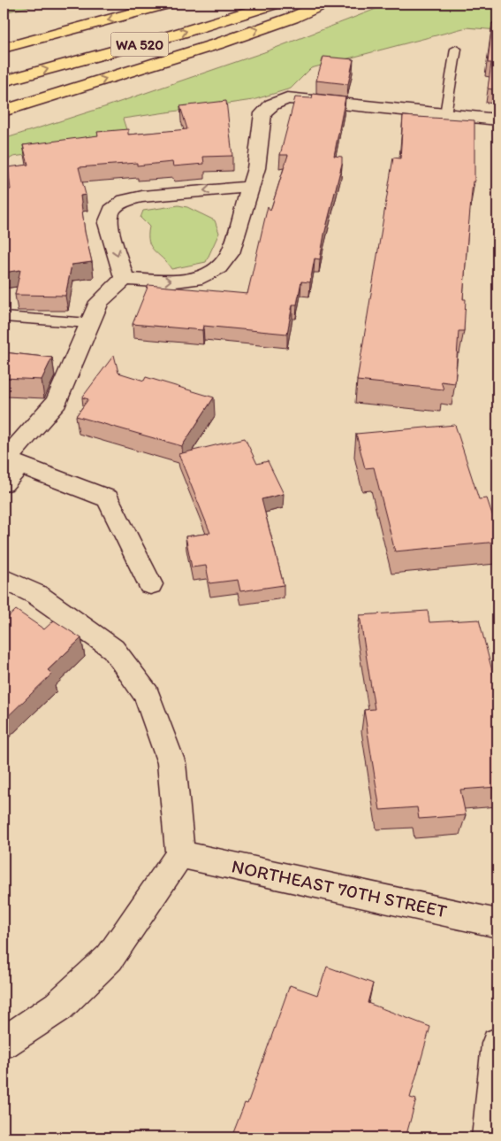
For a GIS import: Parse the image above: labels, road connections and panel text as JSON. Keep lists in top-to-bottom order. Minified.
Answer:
{"streets":{"highway":["WA 520"],"street":["NORTHEAST 70TH STREET"]}}
